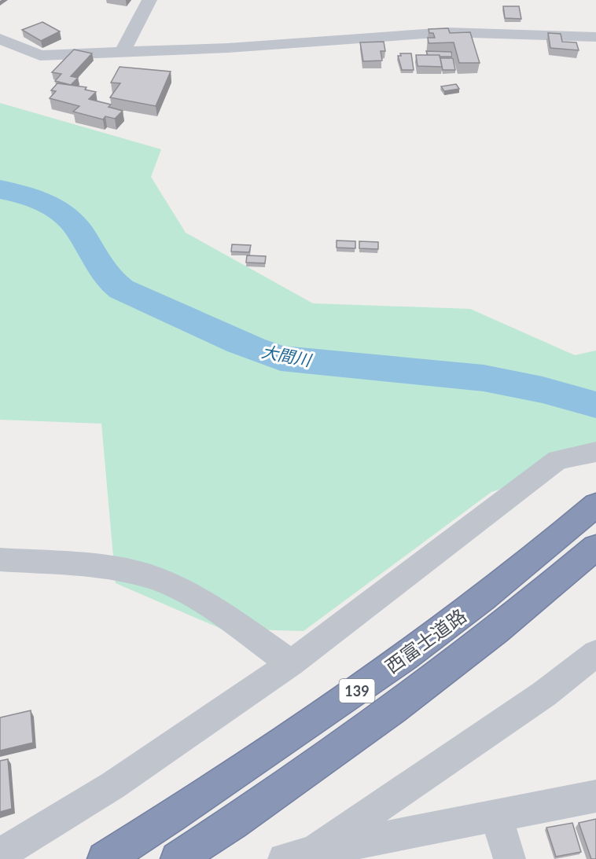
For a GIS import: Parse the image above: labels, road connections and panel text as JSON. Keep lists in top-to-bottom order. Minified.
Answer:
{"streets":{"highway":["西富士道路","139"]},"water":["大間川"]}
